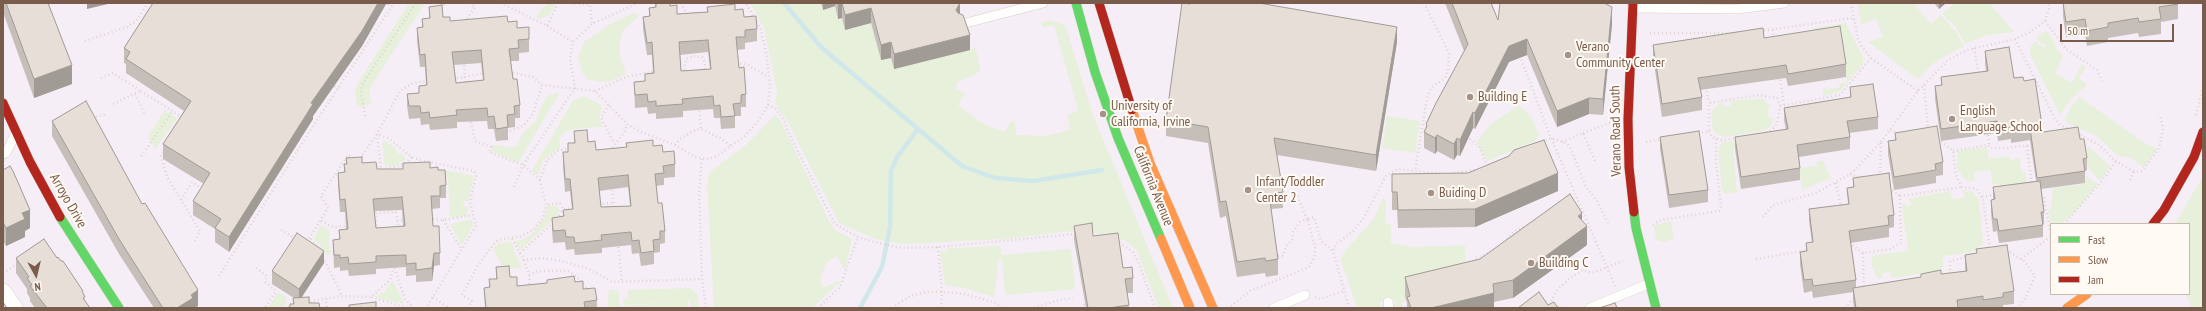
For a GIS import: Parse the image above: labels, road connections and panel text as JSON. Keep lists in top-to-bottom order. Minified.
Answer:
{"streets":{"street":["Verano Road South","California Avenue","Arroyo Drive"]},"places":["Verano Community Center","Building E","University of California, Irvine","English Language School","Infant/Toddler Center 2","Buiding D","Building C"],"legend":["Fast","Slow","Jam"],"scale_bar":"50 m","north":"bottom"}
